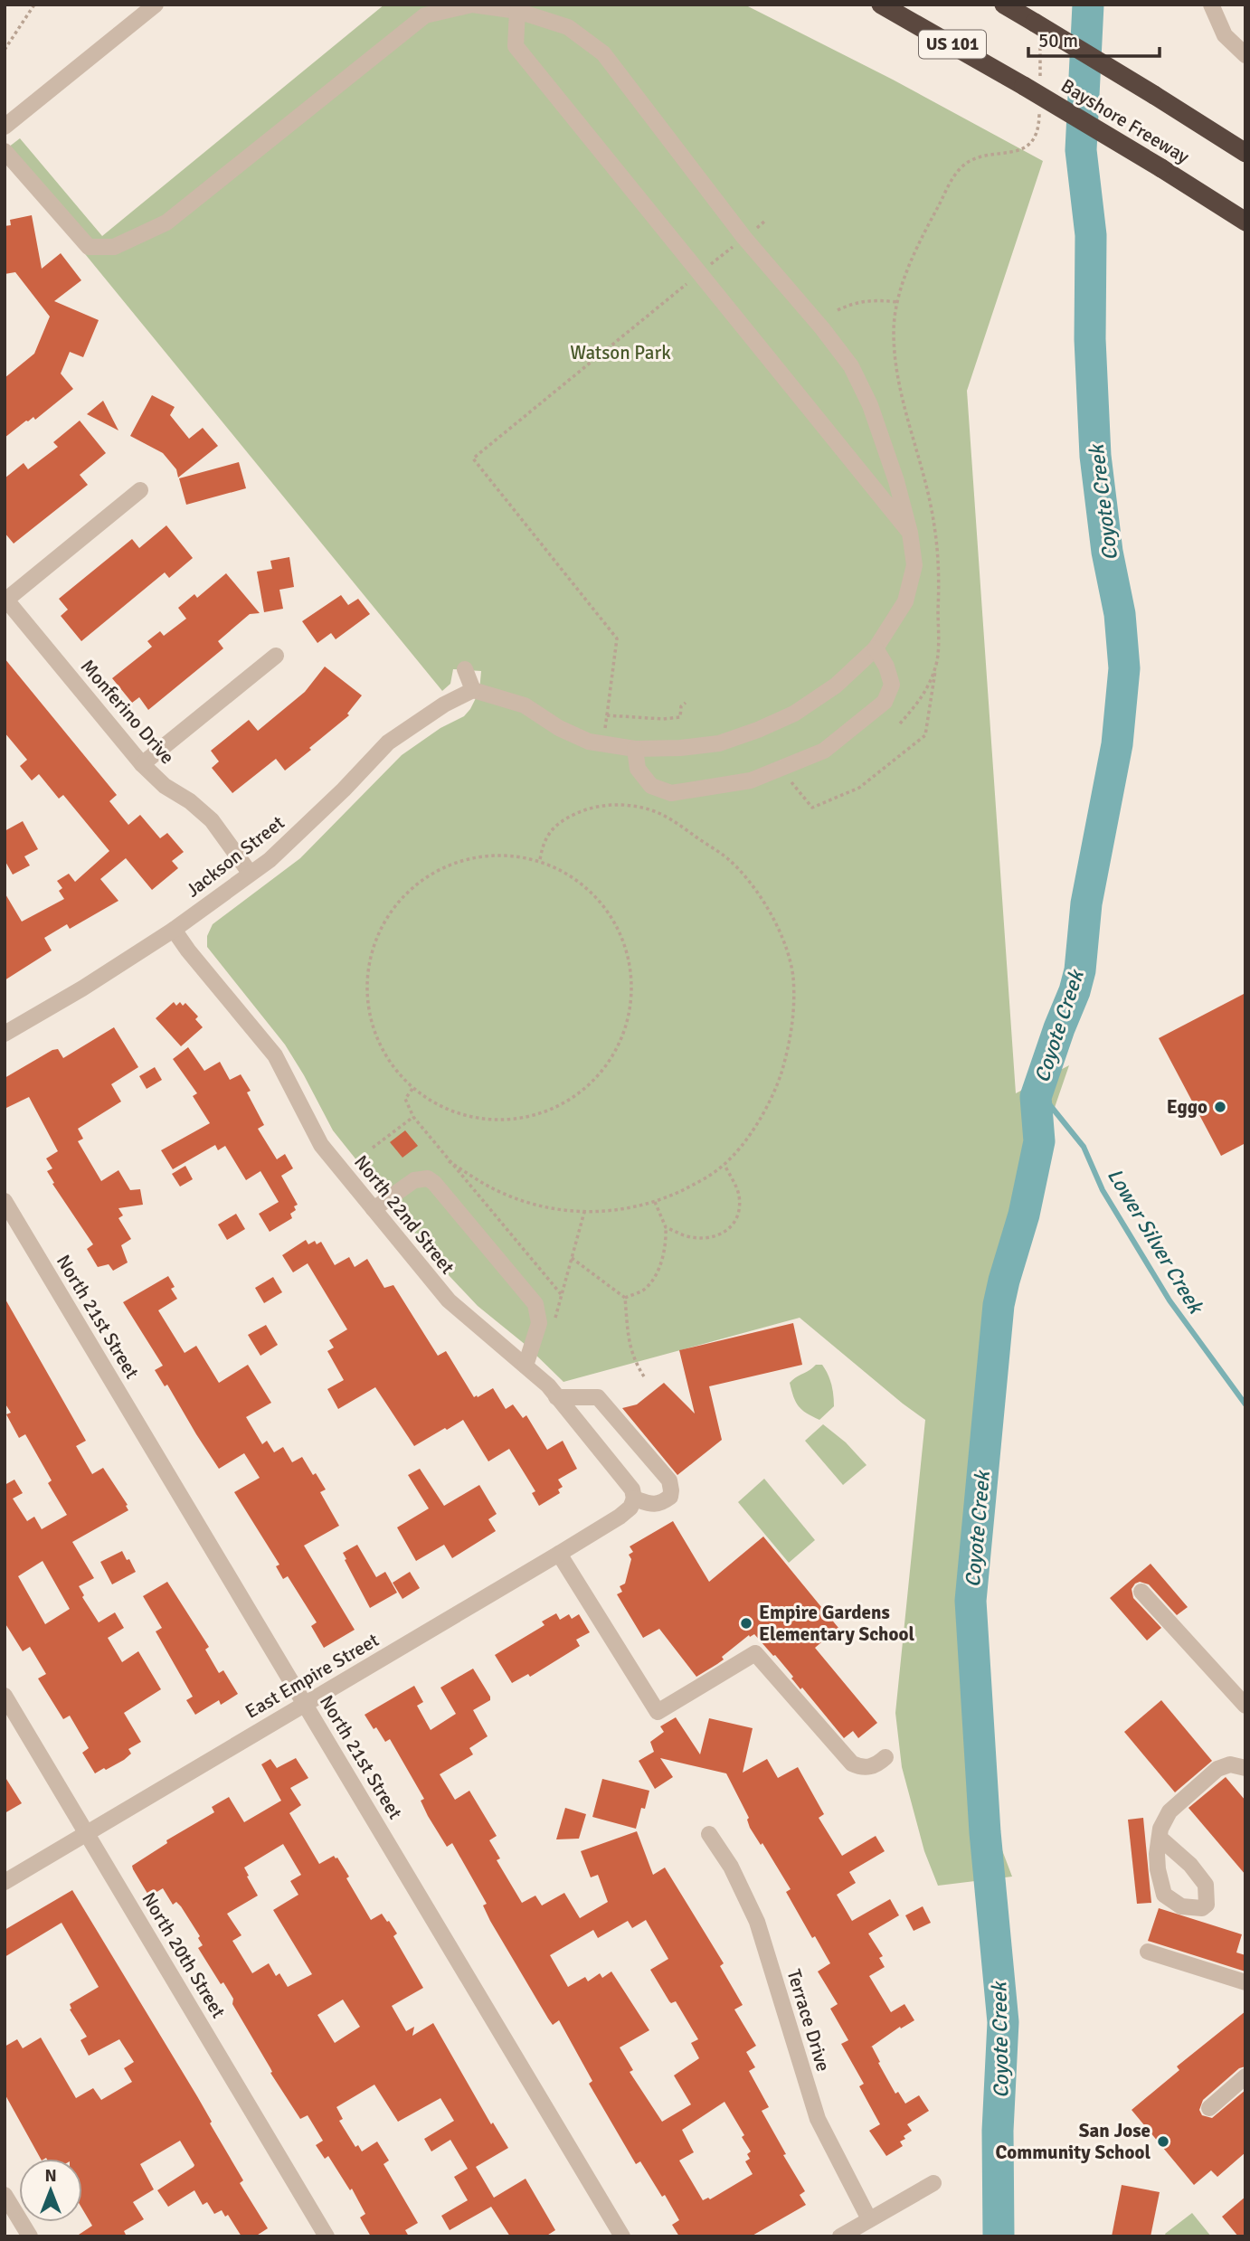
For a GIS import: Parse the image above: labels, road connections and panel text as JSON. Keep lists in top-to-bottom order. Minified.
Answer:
{"streets":{"highway":["US 101","Bayshore Freeway"],"street":["Monferino Drive","Jackson Street","North 22nd Street","North 21st Street","East Empire Street","North 20th Street","Terrace Drive"]},"crossings":[["Monferino Drive","Jackson Street"],["Jackson Street","North 22nd Street"],["North 22nd Street","East Empire Street"],["North 21st Street","East Empire Street"],["East Empire Street","North 20th Street"]],"water":["Coyote Creek","Lower Silver Creek"],"parks":["Watson Park"],"places":["Eggo","Empire Gardens Elementary School","San Jose Community School"],"scale_bar":"50 m","north":"top"}
